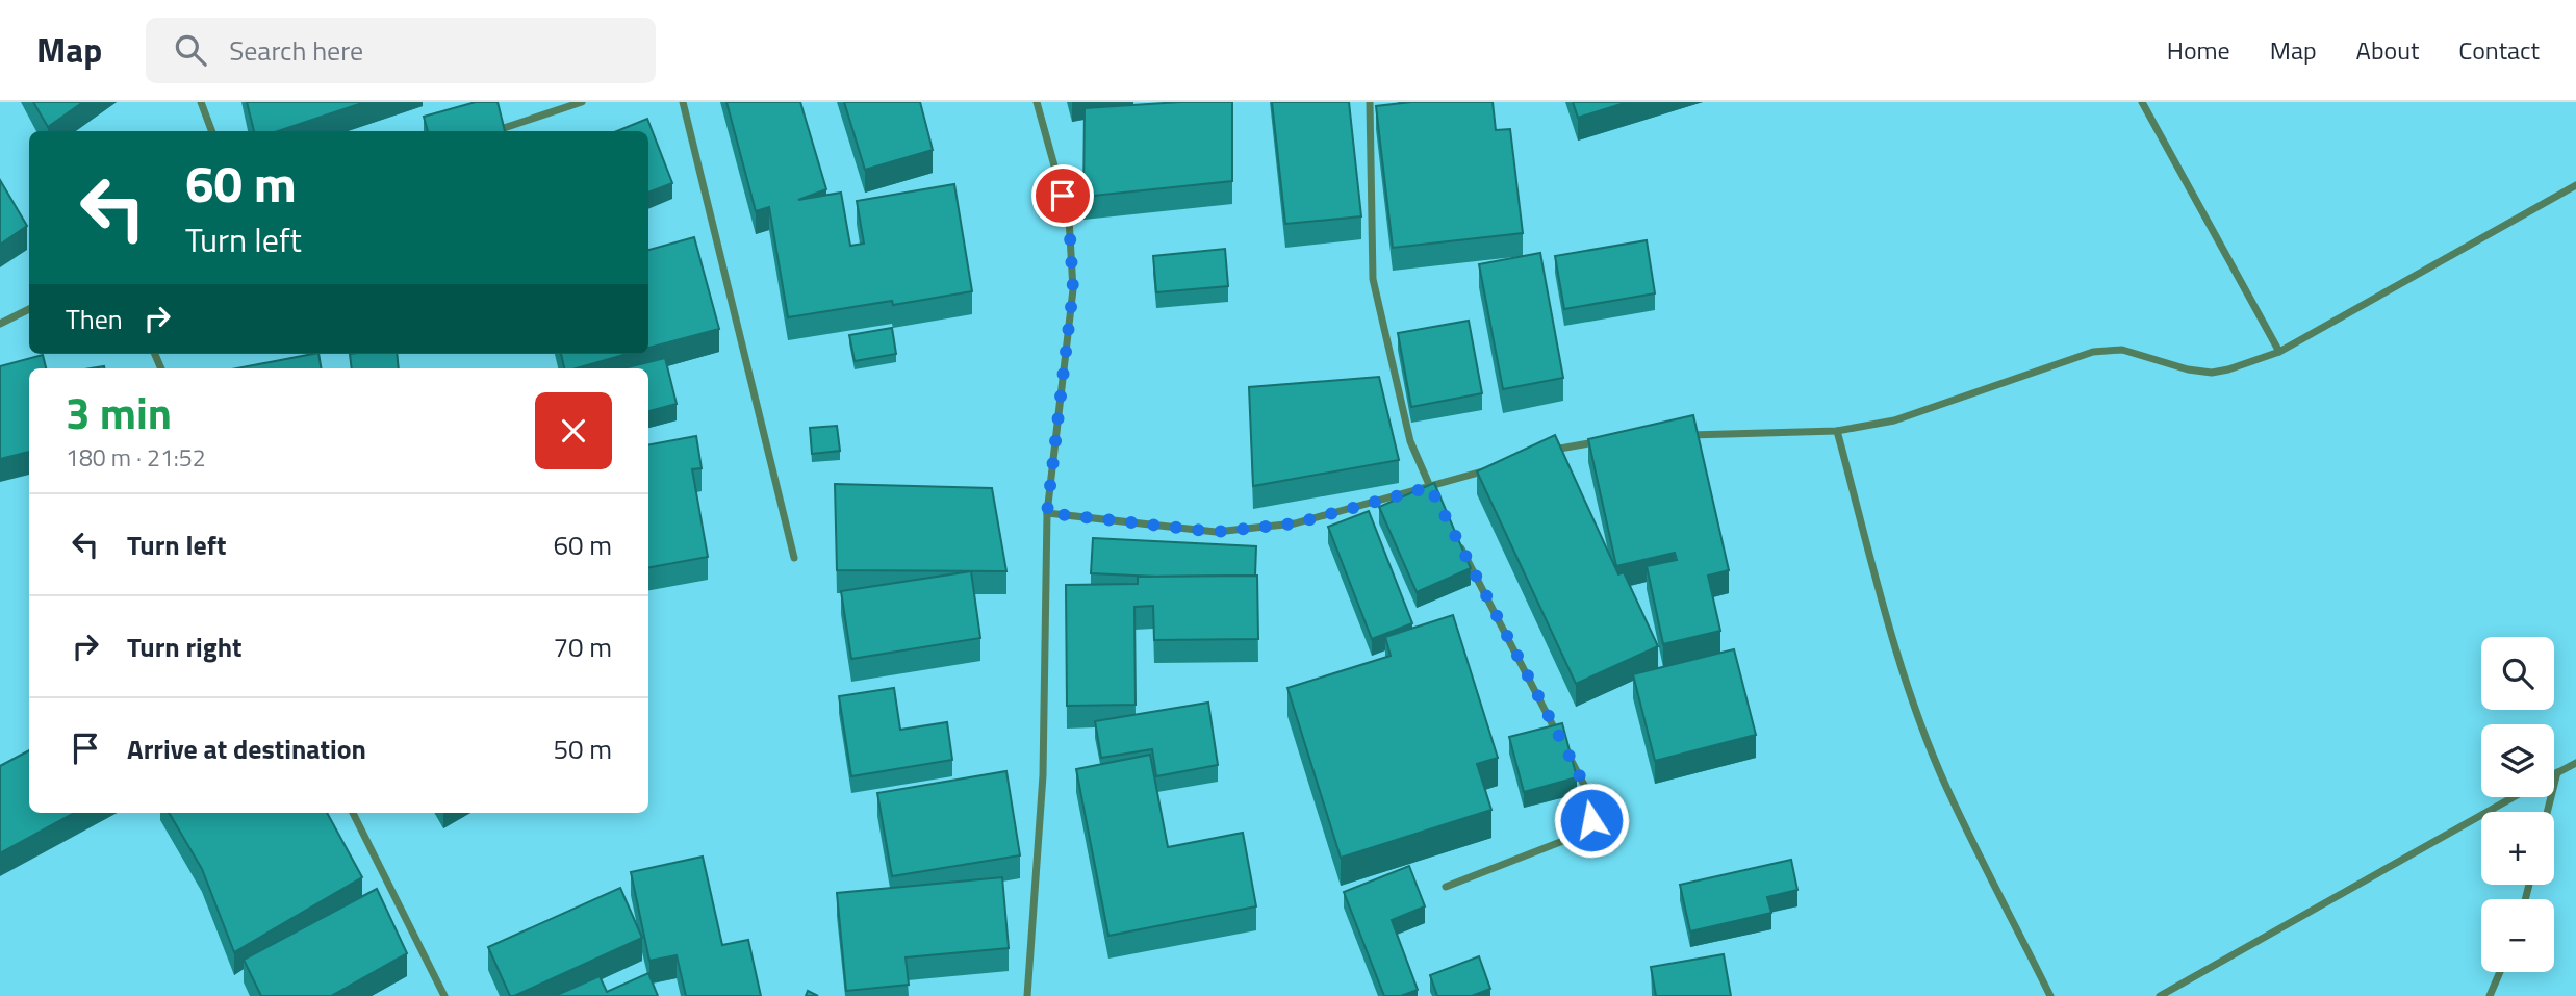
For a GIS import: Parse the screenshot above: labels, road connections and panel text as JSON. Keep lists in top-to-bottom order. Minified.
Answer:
{"page":{"header":"Map","search":"Search here","nav":["Home","Map","About","Contact"],"turn":["60 m","Turn left"],"then":"Then","heading":["3 min","180 m · 21:52"],"list":[{"name":"Turn left","value":"60 m"},{"name":"Turn right","value":"70 m"},{"name":"Arrive at destination","value":"50 m"}],"map_buttons":["+","−"]}}
